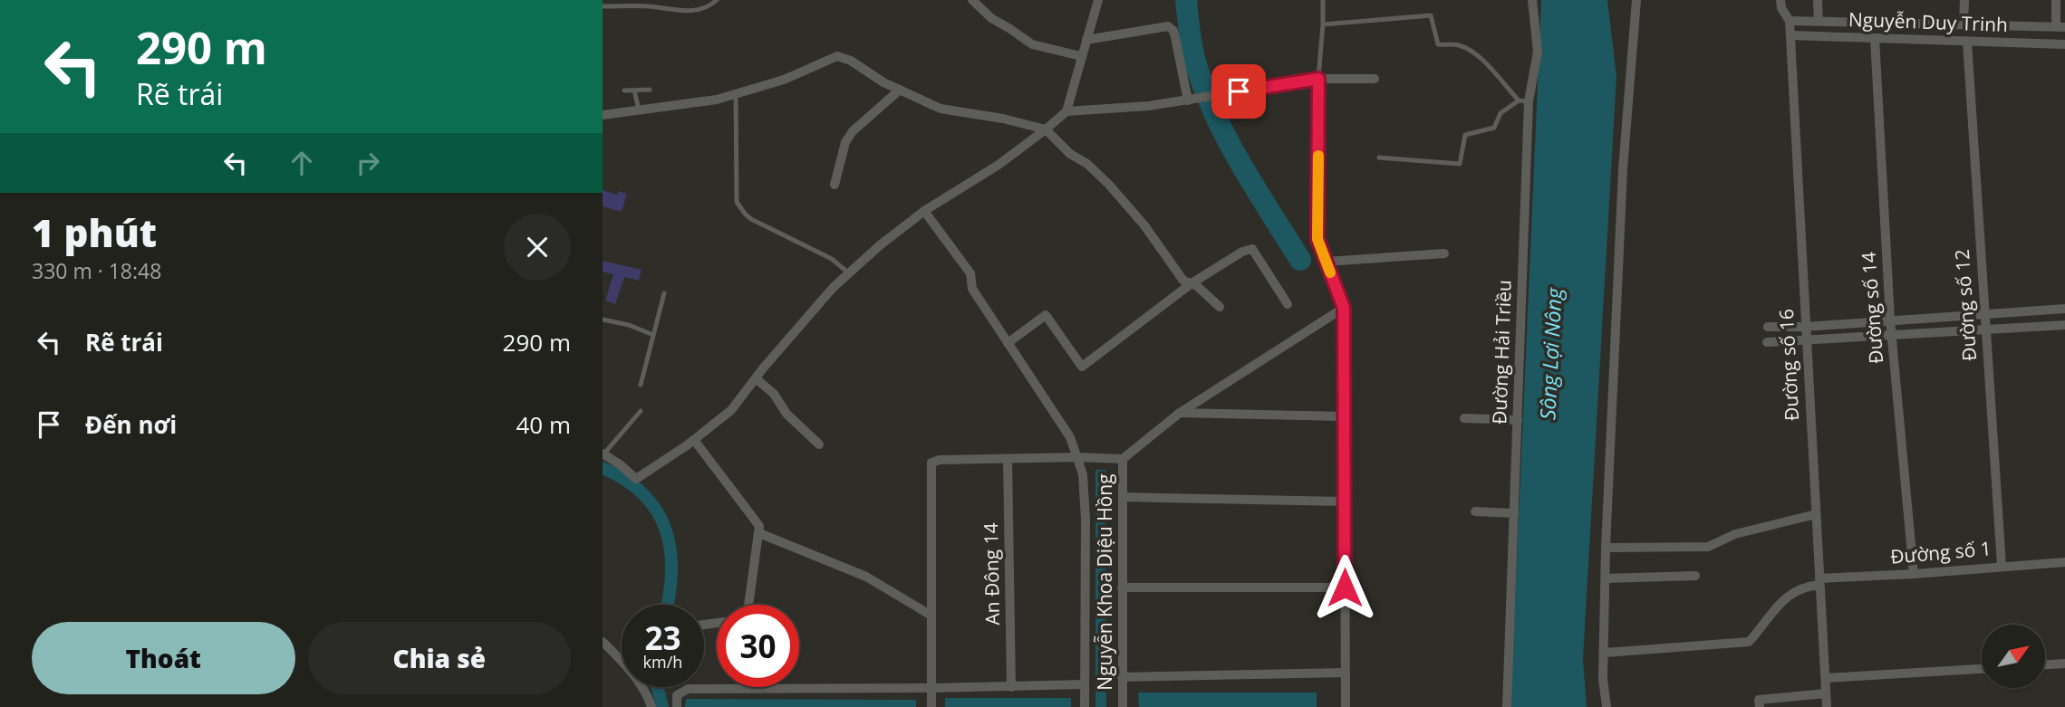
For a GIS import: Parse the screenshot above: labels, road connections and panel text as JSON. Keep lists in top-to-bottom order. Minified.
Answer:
{"streets":{"street":["Nguyễn Duy Trinh","Đường số 12","Đường số 14","Đường Hải Triều","Đường số 16","Đường số 1","An Đông 14","Nguyễn Khoa Diệu Hồng"]},"crossings":[["Nguyễn Duy Trinh","Đường số 12"],["Nguyễn Duy Trinh","Đường số 14"],["Nguyễn Duy Trinh","Đường số 16"],["Đường số 12","Đường số 1"],["Đường số 14","Đường số 1"],["Đường số 16","Đường số 1"]],"water":["Sông Lợi Nông"],"north":"top right","page":{"turn":["290 m","Rẽ trái"],"heading":["1 phút","330 m · 18:48"],"list":[{"name":"Rẽ trái","value":"290 m"},{"name":"Đến nơi","value":"40 m"}],"speed":"23 km/h","limit":"30","buttons":["Thoát","Chia sẻ"]}}
